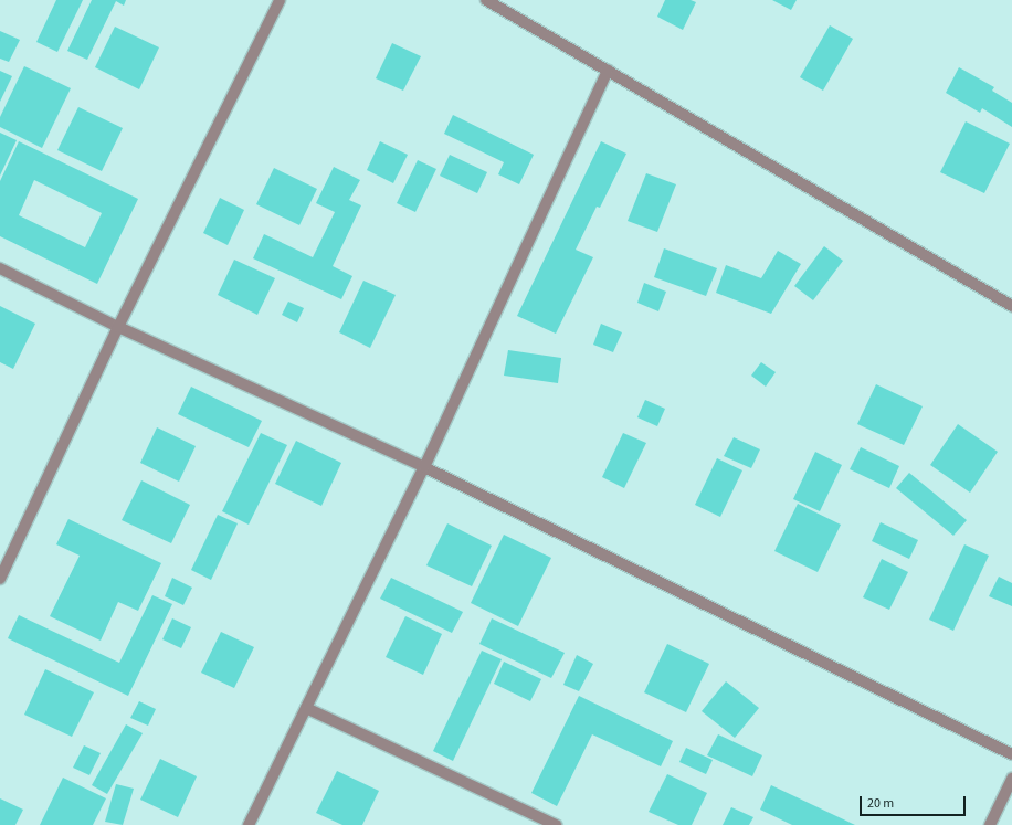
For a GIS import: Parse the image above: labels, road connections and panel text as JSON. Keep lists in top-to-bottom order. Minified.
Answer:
{"scale_bar":"20 m"}
